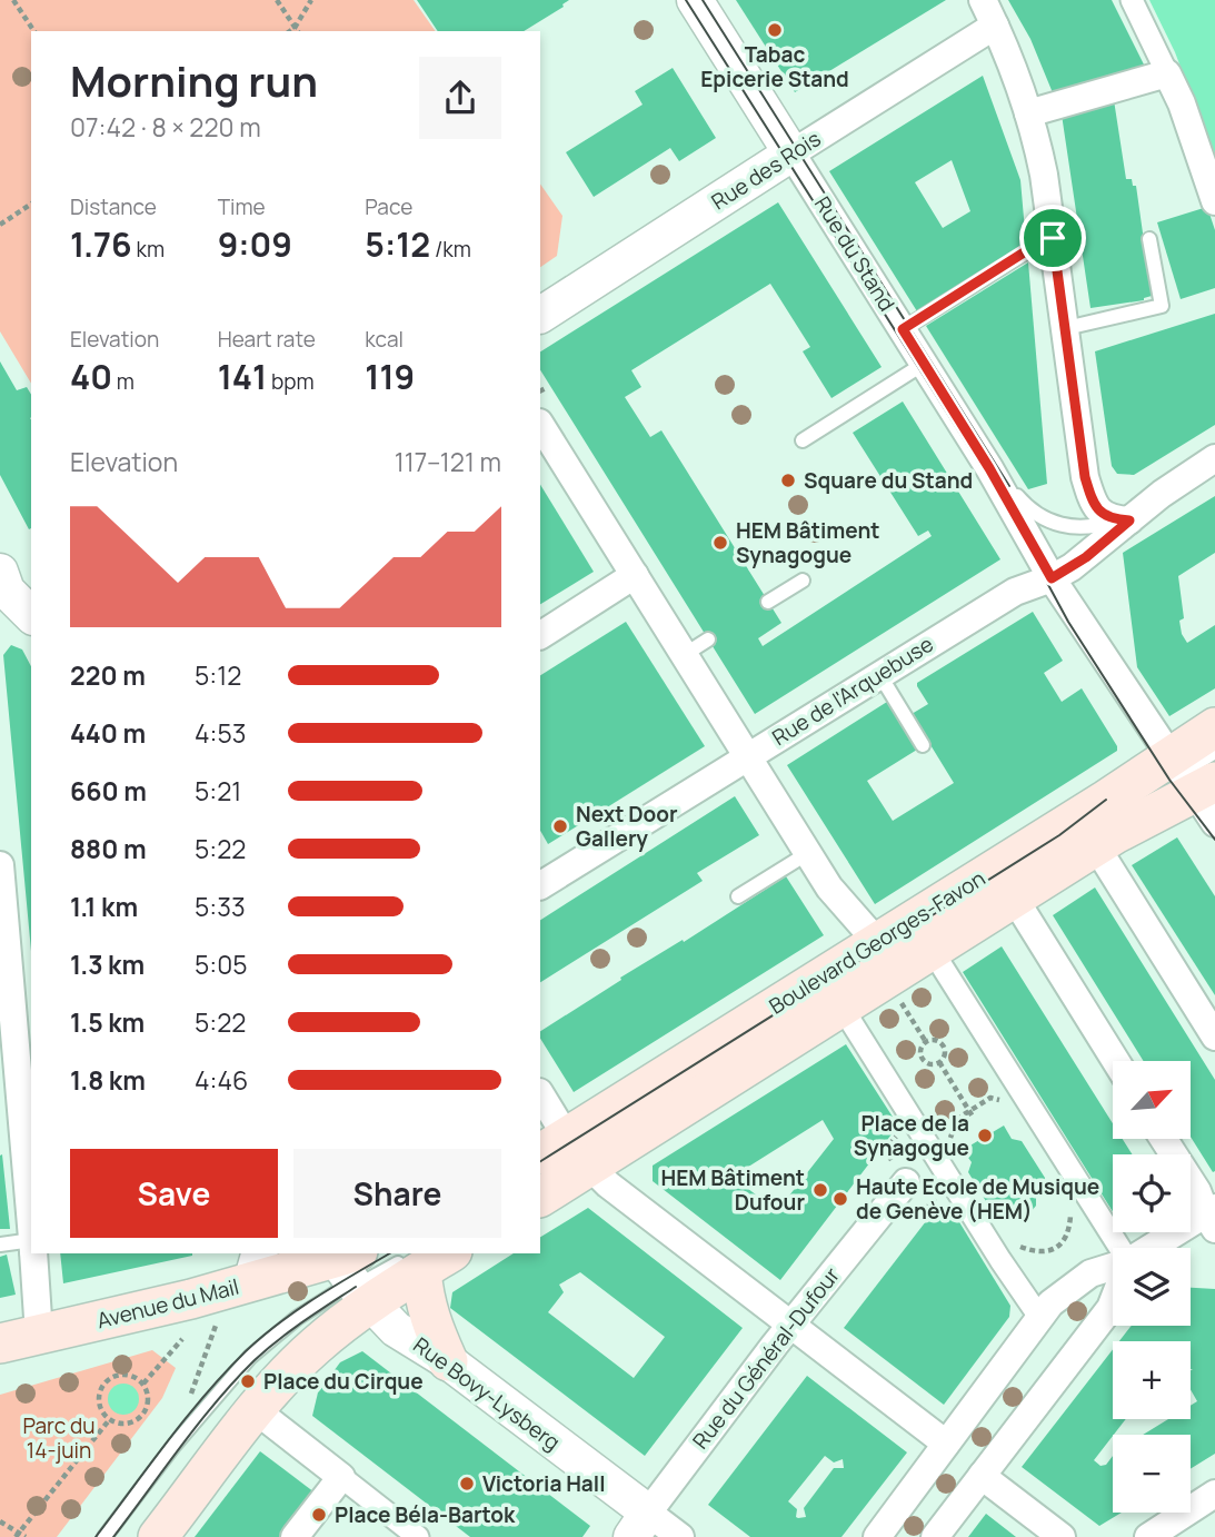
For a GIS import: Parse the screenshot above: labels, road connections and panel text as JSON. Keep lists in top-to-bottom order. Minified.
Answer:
{"streets":{"main road":["Boulevard Georges-Favon","Avenue du Mail"],"street":["Rue des Rois","Rue du Stand","Rue de l'Arquebuse","Rue du Général-Dufour","Rue Bovy-Lysberg"]},"crossings":[["Rue des Rois","Rue du Stand"],["Rue du Stand","Rue de l'Arquebuse"],["Rue du Stand","Boulevard Georges-Favon"],["Avenue du Mail","Rue Bovy-Lysberg"],["Rue du Général-Dufour","Rue Bovy-Lysberg"]],"parks":["Parc du 14-juin"],"places":["Tabac Epicerie Stand","Square du Stand","HEM Bâtiment Synagogue","Next Door Gallery","Place de la Synagogue","HEM Bâtiment Dufour","Haute Ecole de Musique de Genève (HEM)","Place du Cirque","Victoria Hall","Place Béla-Bartok"],"north":"top right","page":{"heading":["Morning run","07:42 · 8 × 220 m"],"stats":[["Distance","1.76 km"],["Time","9:09"],["Pace","5:12 /km"],["Elevation","40 m"],["Heart rate","141 bpm"],["kcal","119"]],"chart":["Elevation","117–121 m"],"list":[{"name":"220 m","note":"5:12"},{"name":"440 m","note":"4:53"},{"name":"660 m","note":"5:21"},{"name":"880 m","note":"5:22"},{"name":"1.1 km","note":"5:33"},{"name":"1.3 km","note":"5:05"},{"name":"1.5 km","note":"5:22"},{"name":"1.8 km","note":"4:46"}],"map_buttons":["+","−"],"buttons":["Save","Share"]}}
